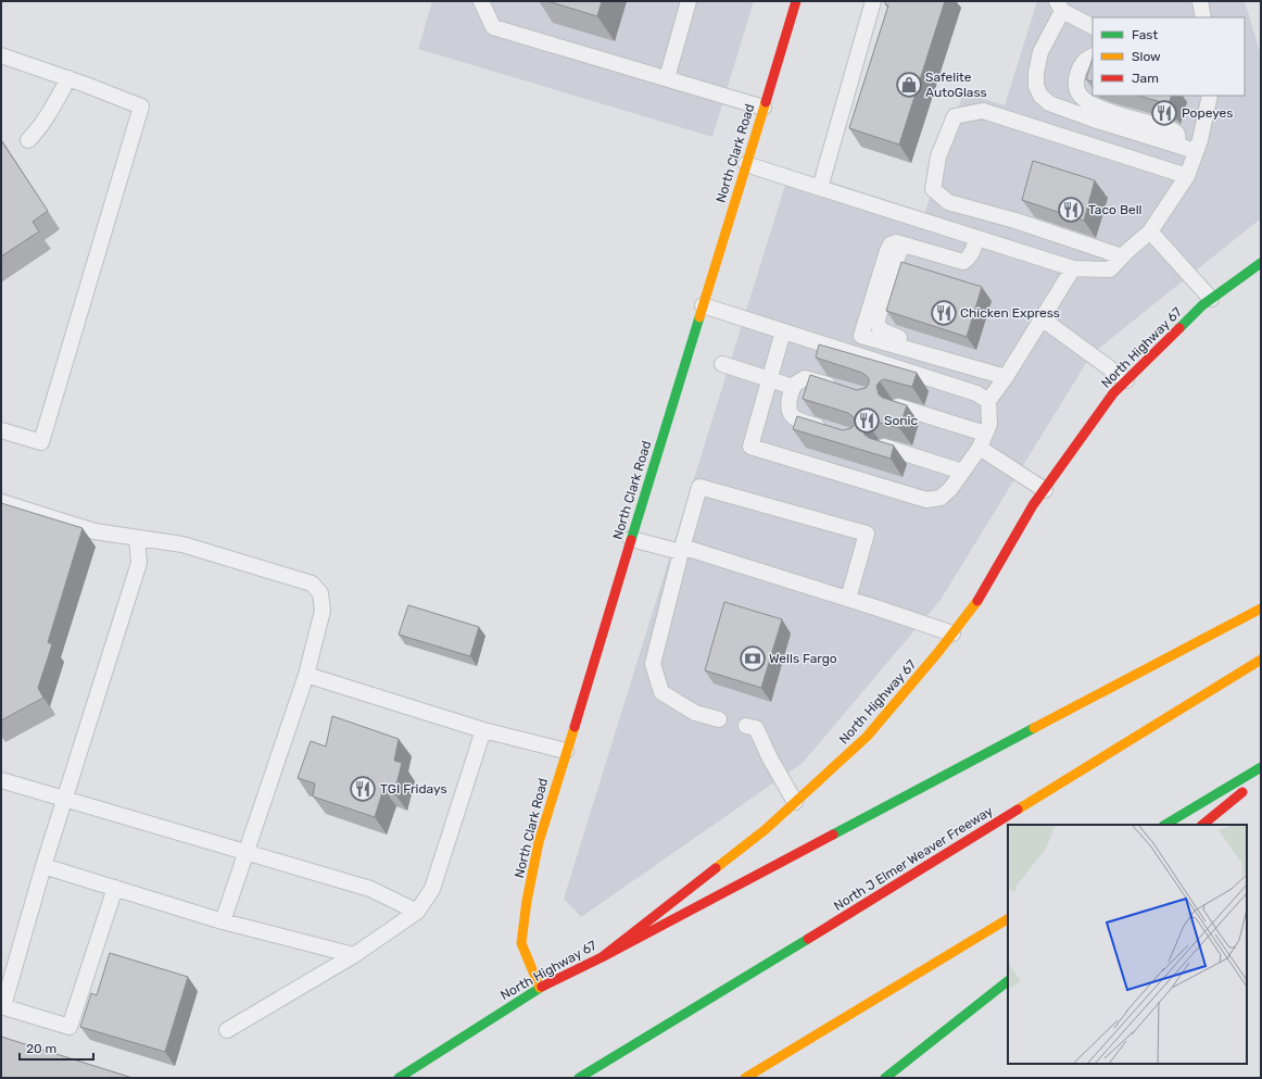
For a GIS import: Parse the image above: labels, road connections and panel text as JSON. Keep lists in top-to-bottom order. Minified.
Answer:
{"streets":{"main road":["North Clark Road","North Highway 67","North J Elmer Weaver Freeway"]},"crossings":[["North Clark Road","North Highway 67"]],"places":{"shop":["Safelite AutoGlass"],"restaurant":["Popeyes","Taco Bell","Chicken Express","Sonic","TGI Fridays"],"bank":["Wells Fargo"]},"legend":["Fast","Slow","Jam"],"scale_bar":"20 m"}
